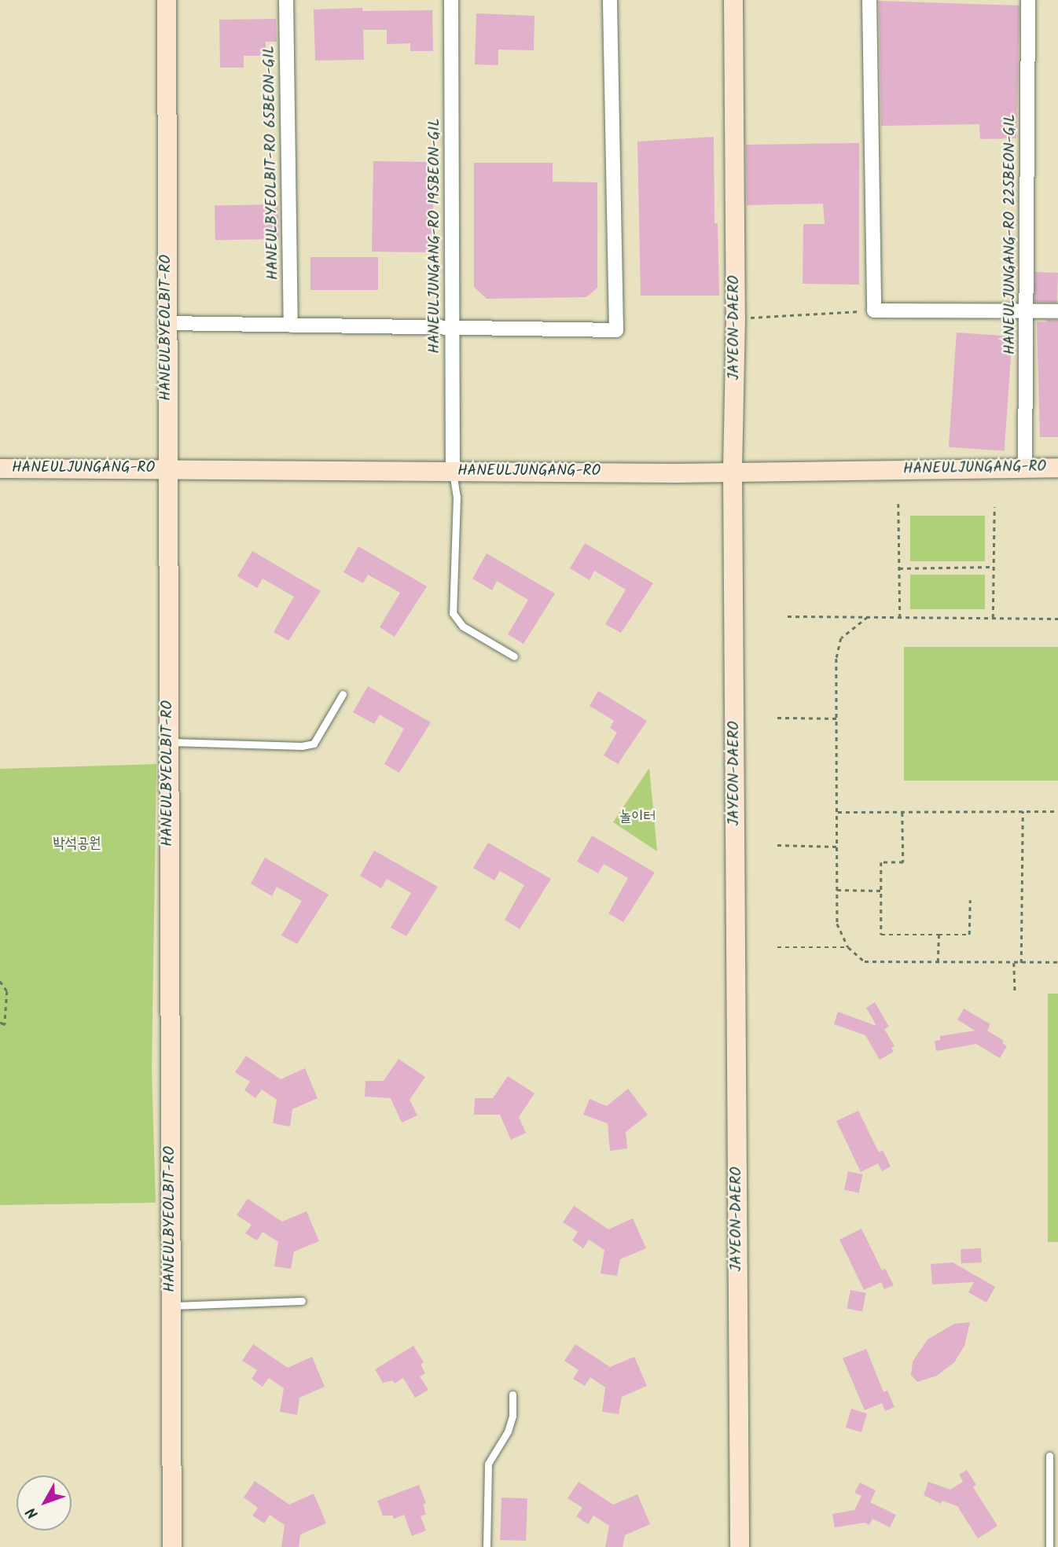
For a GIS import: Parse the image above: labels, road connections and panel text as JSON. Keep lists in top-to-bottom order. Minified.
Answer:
{"streets":{"street":["HANEULBYEOLBIT-RO 65BEON-GIL","HANEULJUNGANG-RO 225BEON-GIL","HANEULJUNGANG-RO 195BEON-GIL","HANEULBYEOLBIT-RO","JAYEON-DAERO","HANEULJUNGANG-RO"]},"crossings":[["HANEULJUNGANG-RO 225BEON-GIL","HANEULJUNGANG-RO"],["HANEULJUNGANG-RO 195BEON-GIL","HANEULJUNGANG-RO"],["HANEULBYEOLBIT-RO","HANEULJUNGANG-RO"],["JAYEON-DAERO","HANEULJUNGANG-RO"]],"parks":["놀이터","박석공원"],"north":"bottom left"}
